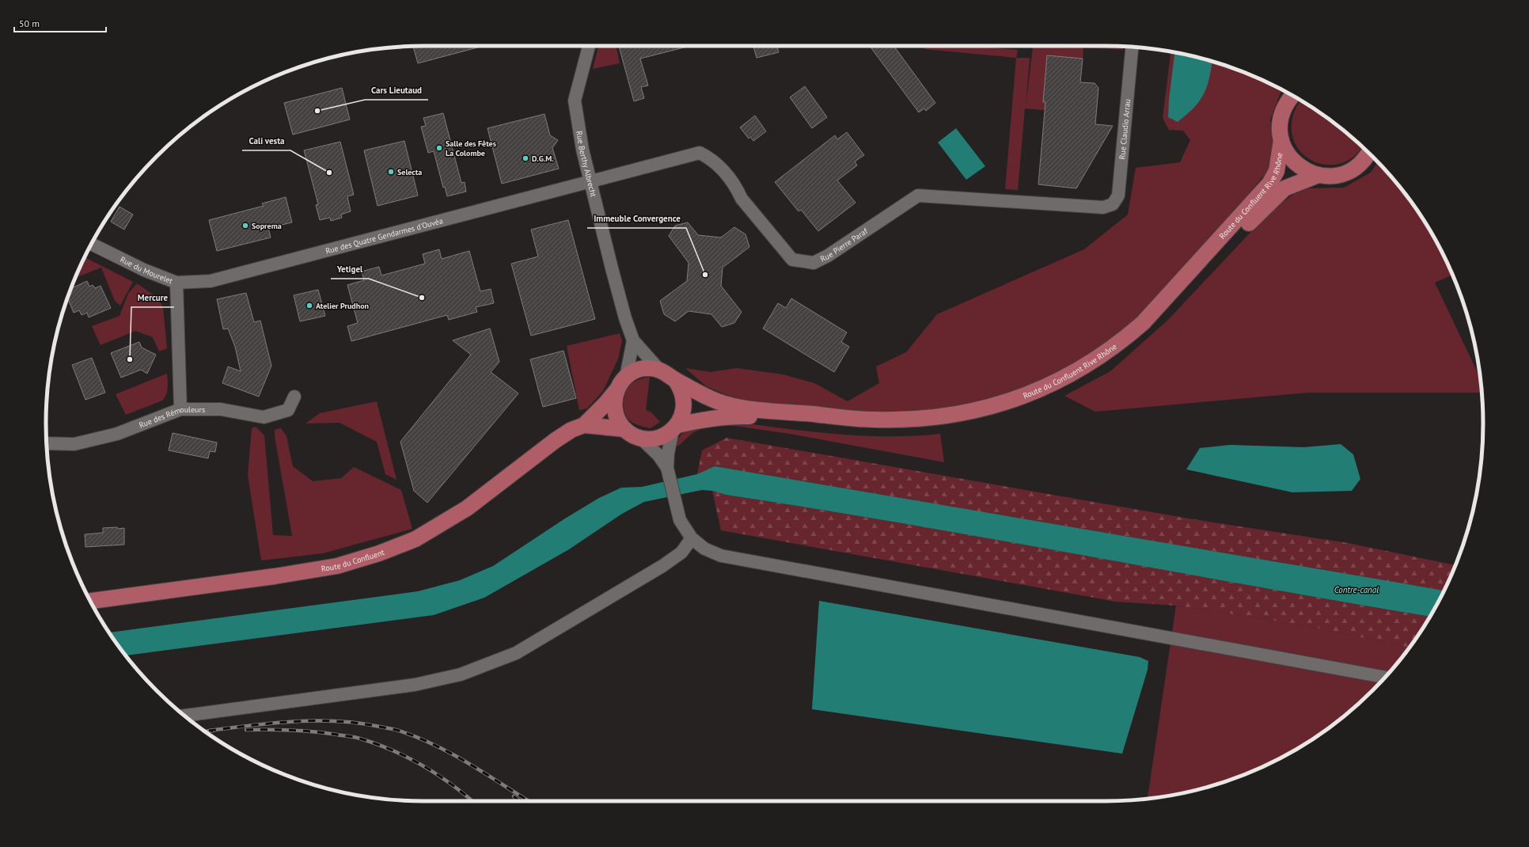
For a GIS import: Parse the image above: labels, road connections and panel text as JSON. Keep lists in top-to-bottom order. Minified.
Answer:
{"streets":{"main road":["Route du Confluent Rive Rhône","Route du Confluent"],"street":["Rue Claudio Arrau","Rue Berthy Albrecht","Rue des Quatre Gendarmes d'Ouvéa","Rue Pierre Paraf","Rue du Mourelet","Rue des Rémouleurs"]},"crossings":[["Rue Claudio Arrau","Rue Pierre Paraf"],["Rue Berthy Albrecht","Route du Confluent Rive Rhône"],["Rue Berthy Albrecht","Rue des Quatre Gendarmes d'Ouvéa"],["Rue Berthy Albrecht","Rue Pierre Paraf"],["Rue Berthy Albrecht","Route du Confluent"],["Route du Confluent Rive Rhône","Route du Confluent"],["Rue des Quatre Gendarmes d'Ouvéa","Rue Pierre Paraf"],["Rue des Quatre Gendarmes d'Ouvéa","Rue du Mourelet"],["Rue du Mourelet","Rue des Rémouleurs"]],"water":["Contre-canal"],"places":["Cars Lieutaud","Salle des Fêtes La Colombe","D.G.M.","Selecta","Cali vesta","Soprema","Immeuble Convergence","Yetigel","Atelier Prudhon","Mercure"],"scale_bar":"50 m"}
